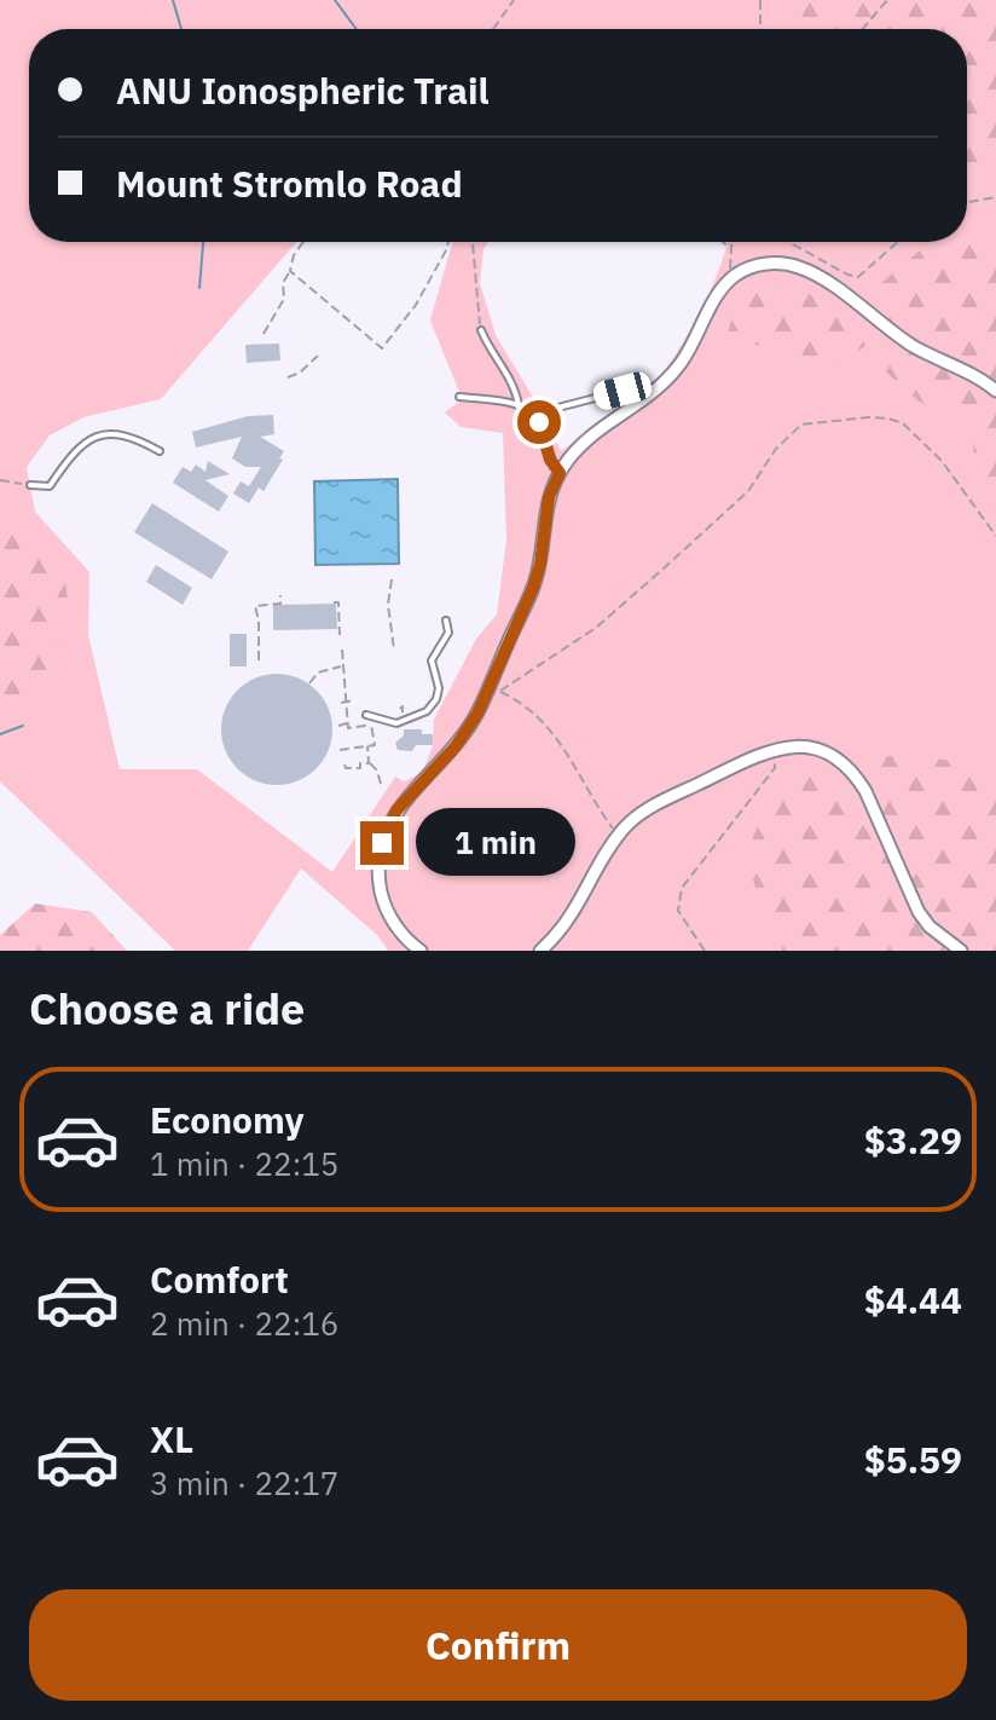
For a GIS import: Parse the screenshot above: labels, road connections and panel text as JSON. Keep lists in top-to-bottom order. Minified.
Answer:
{"page":{"banner":["ANU Ionospheric Trail","Mount Stromlo Road"],"bubble":"1 min","heading":"Choose a ride","list":[{"name":"Economy","note":"1 min · 22:15","value":"$3.29"},{"name":"Comfort","note":"2 min · 22:16","value":"$4.44"},{"name":"XL","note":"3 min · 22:17","value":"$5.59"}],"buttons":"Confirm"}}
